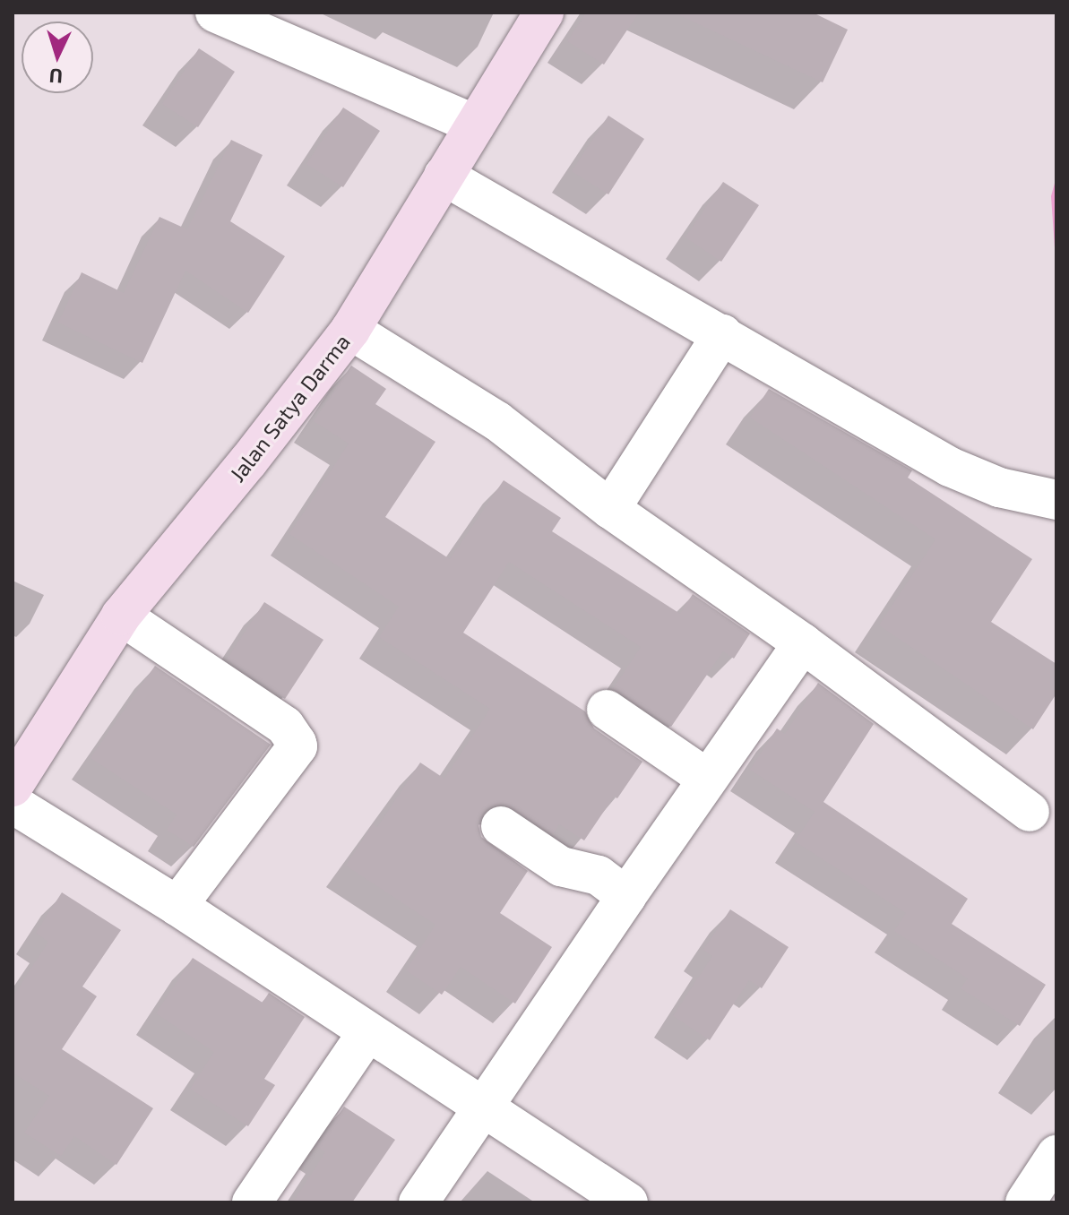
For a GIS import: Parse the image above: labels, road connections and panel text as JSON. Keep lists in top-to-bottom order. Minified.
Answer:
{"streets":{"main road":["Jalan Satya Darma"]},"north":"bottom"}
